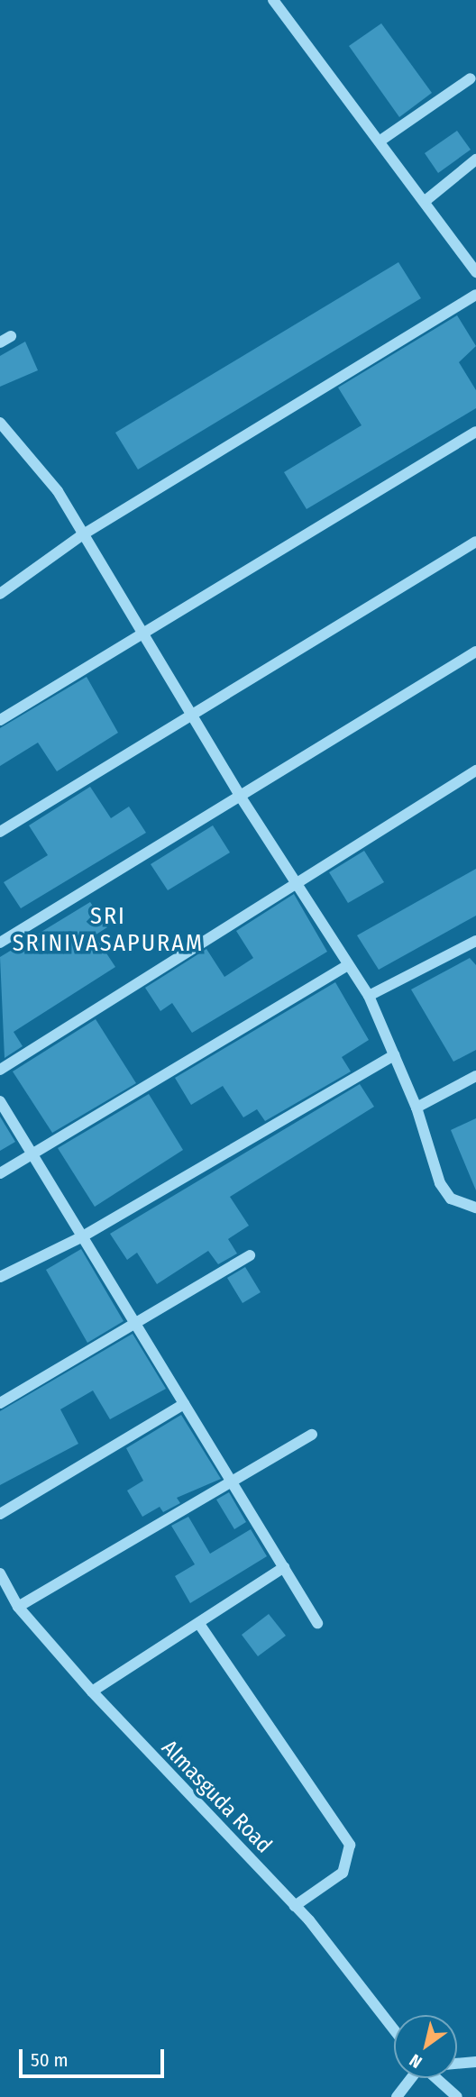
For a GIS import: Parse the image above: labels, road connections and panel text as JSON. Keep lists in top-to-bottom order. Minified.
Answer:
{"streets":{"street":["Almasguda Road"]},"districts":["SRI SRINIVASAPURAM"],"scale_bar":"50 m","north":"bottom left"}
